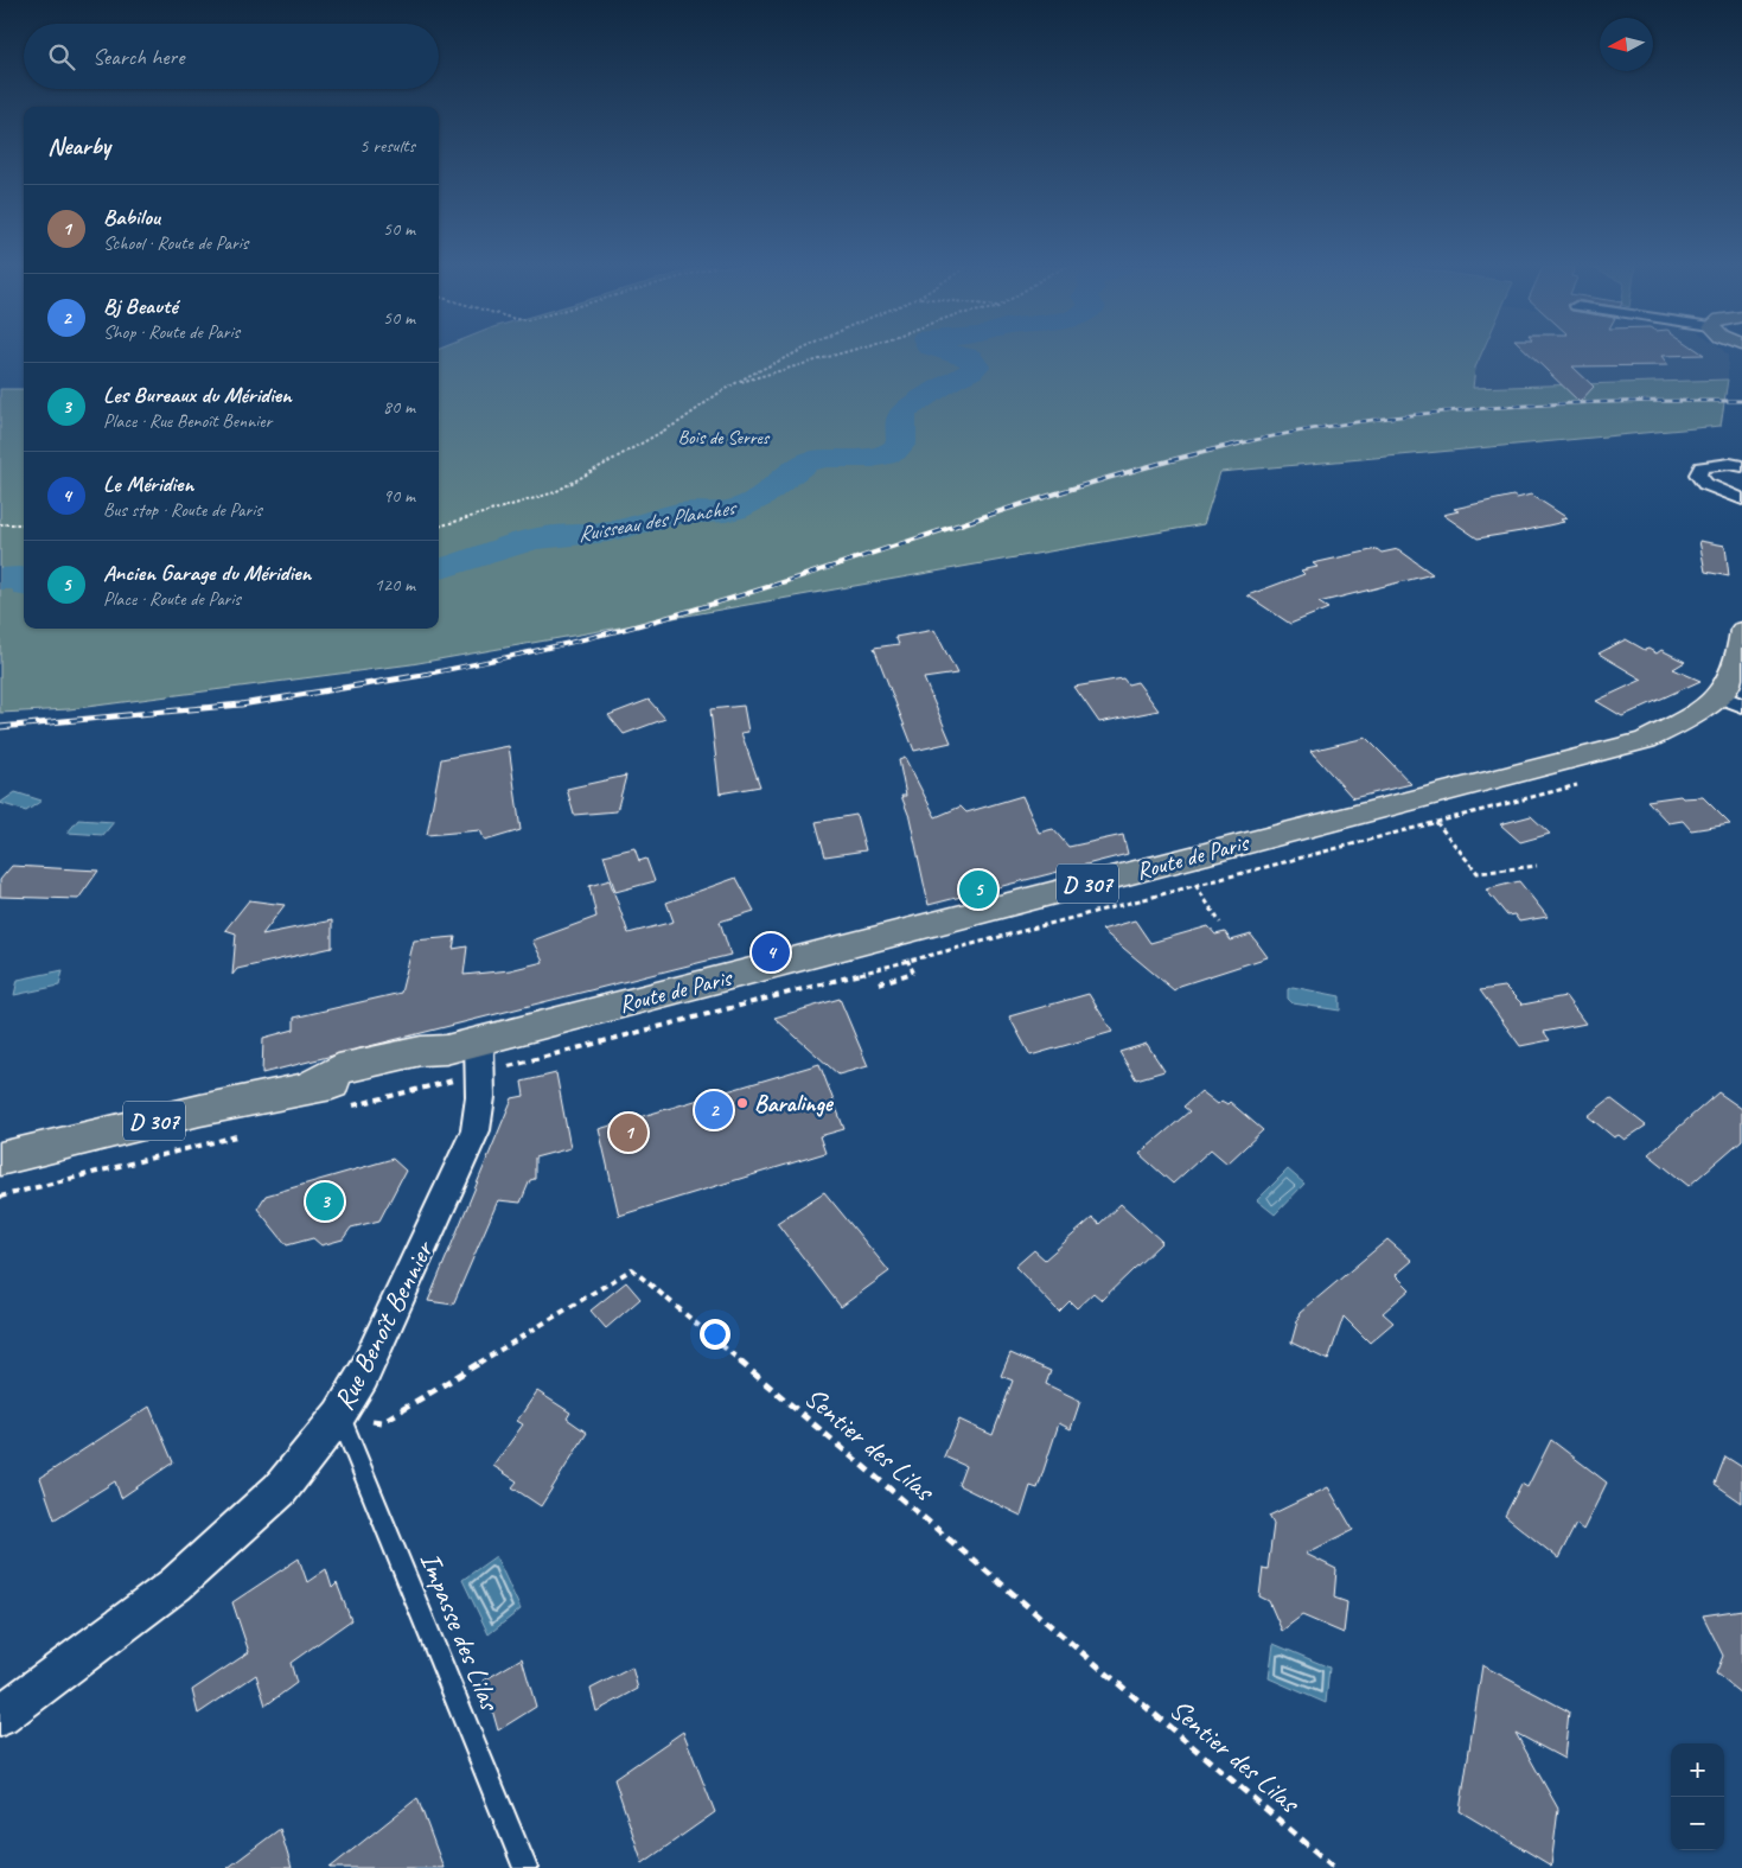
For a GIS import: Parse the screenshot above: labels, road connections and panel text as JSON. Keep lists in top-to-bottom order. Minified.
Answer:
{"streets":{"main road":["Route de Paris","D 307"],"street":["Rue Benoît Bennier"],"lane":["Impasse des Lilas"],"path":["Sentier des Lilas"]},"crossings":[["Route de Paris","Rue Benoît Bennier"],["Rue Benoît Bennier","Sentier des Lilas"],["Rue Benoît Bennier","Impasse des Lilas"],["Sentier des Lilas","Impasse des Lilas"]],"water":["Ruisseau des Planches"],"parks":["Bois de Serres"],"places":["Baralinge"],"north":"left","page":{"search":"Search here","heading":["Nearby","5 results"],"list":[{"mark":"1","name":"Babilou","note":"School · Route de Paris","value":"50 m"},{"mark":"2","name":"Bj Beauté","note":"Shop · Route de Paris","value":"50 m"},{"mark":"3","name":"Les Bureaux du Méridien","note":"Place · Rue Benoît Bennier","value":"80 m"},{"mark":"4","name":"Le Méridien","note":"Bus stop · Route de Paris","value":"90 m"},{"mark":"5","name":"Ancien Garage du Méridien","note":"Place · Route de Paris","value":"120 m"}],"pins":["5","4","2","1","3"],"map_buttons":["+","−"]}}
